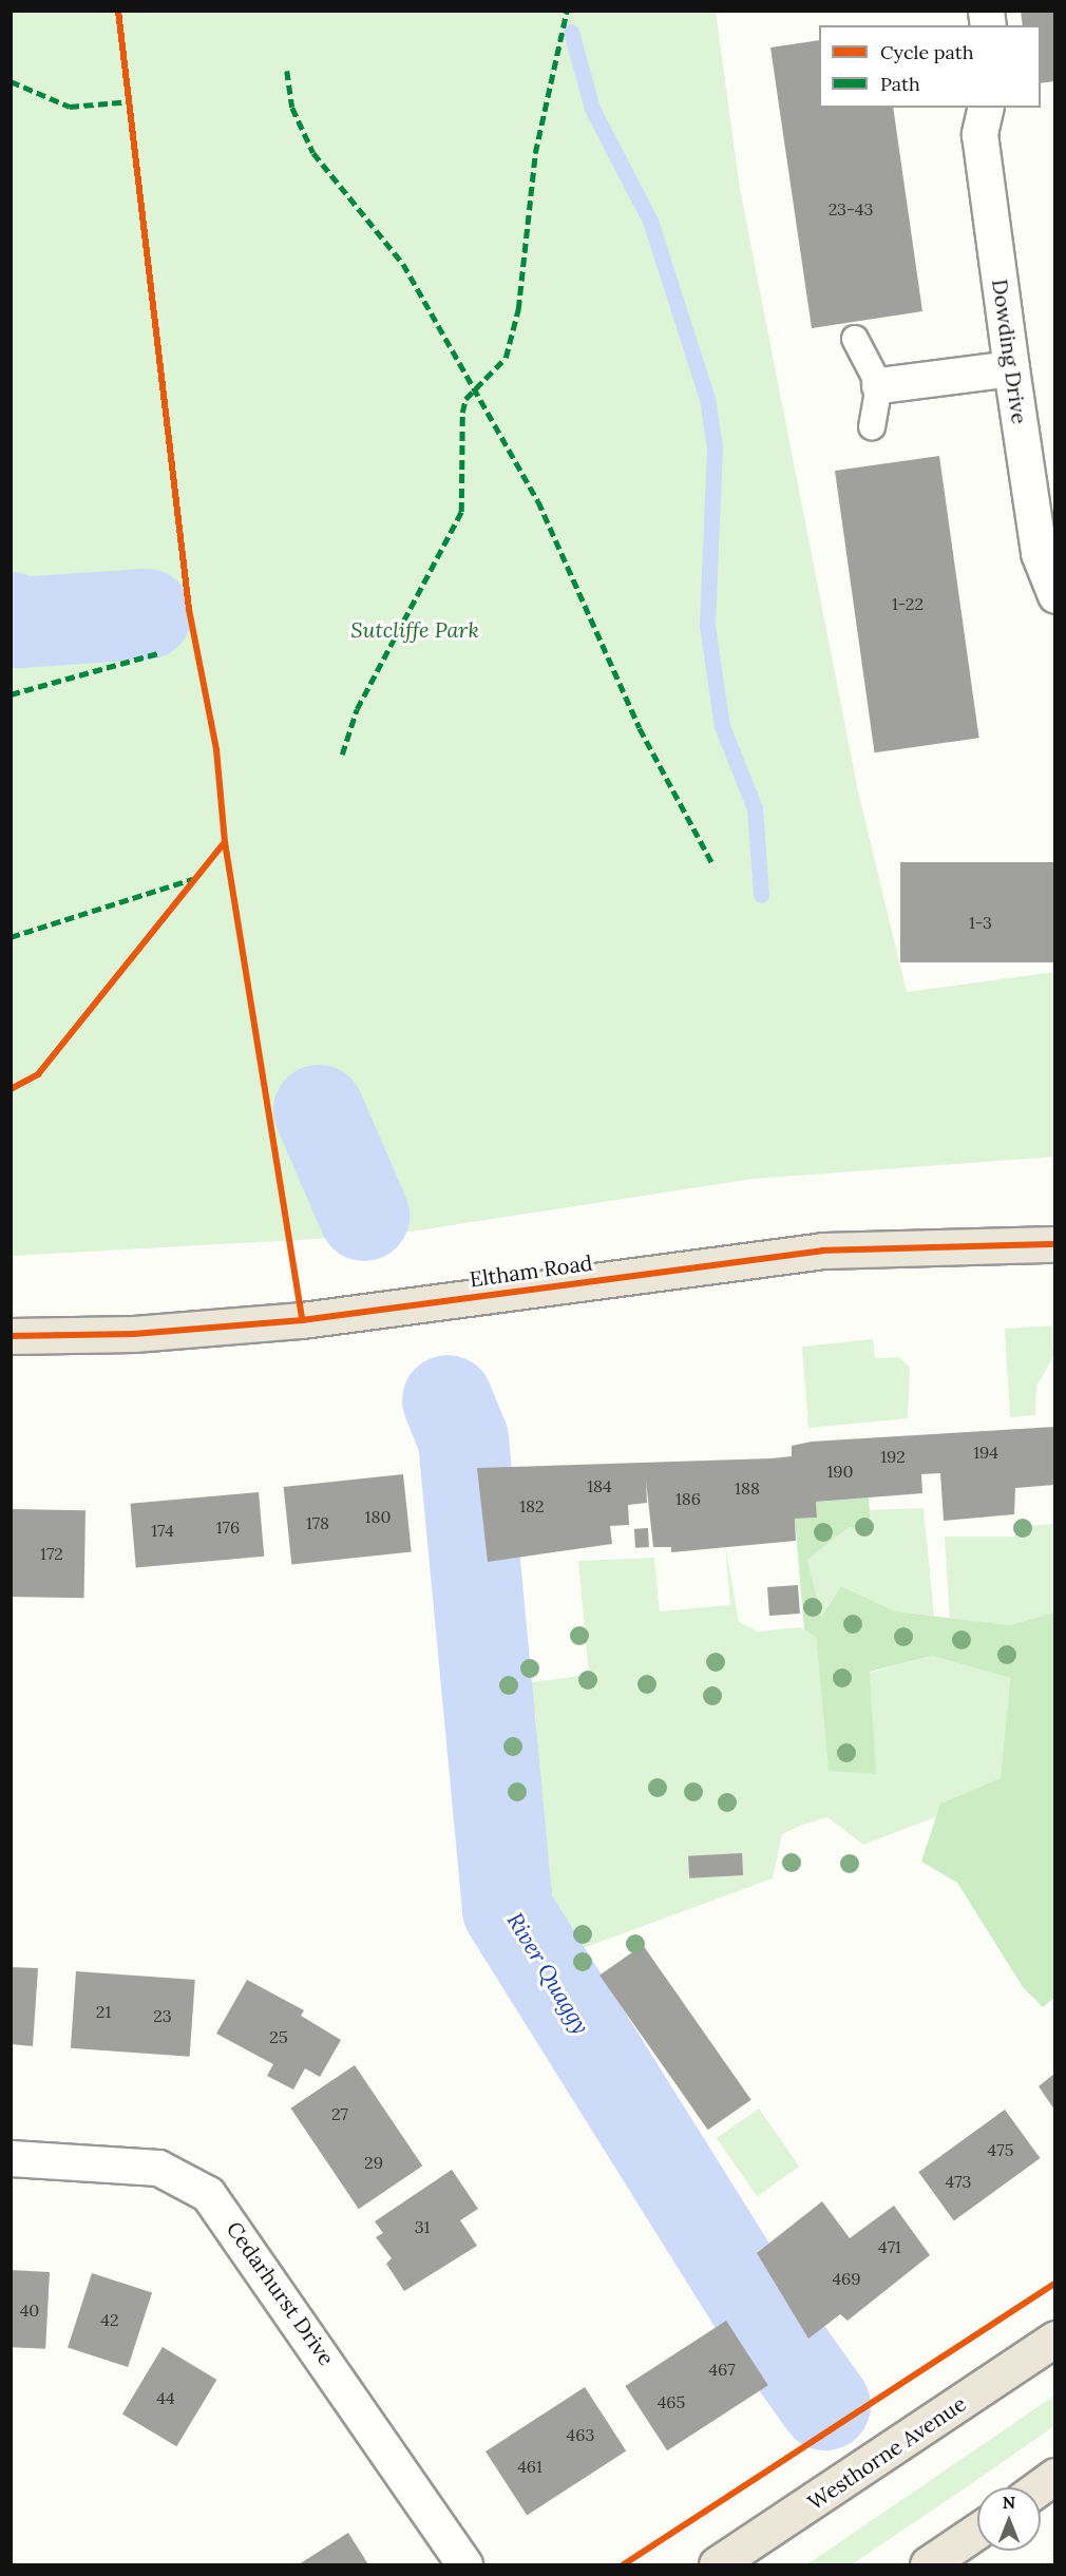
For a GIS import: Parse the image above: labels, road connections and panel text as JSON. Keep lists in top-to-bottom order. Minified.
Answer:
{"streets":{"highway":["Eltham Road","Westhorne Avenue"],"street":["Dowding Drive","Cedarhurst Drive"]},"water":["River Quaggy"],"parks":["Sutcliffe Park"],"house_numbers":["23-43","1-22","1-3","194","192","190","184","188","186","182","180","178","176","174","172","21","23","25","27","475","29","473","31","471","469","40","42","467","44","465","463","461"],"legend":["Cycle path","Path"],"north":"top"}
